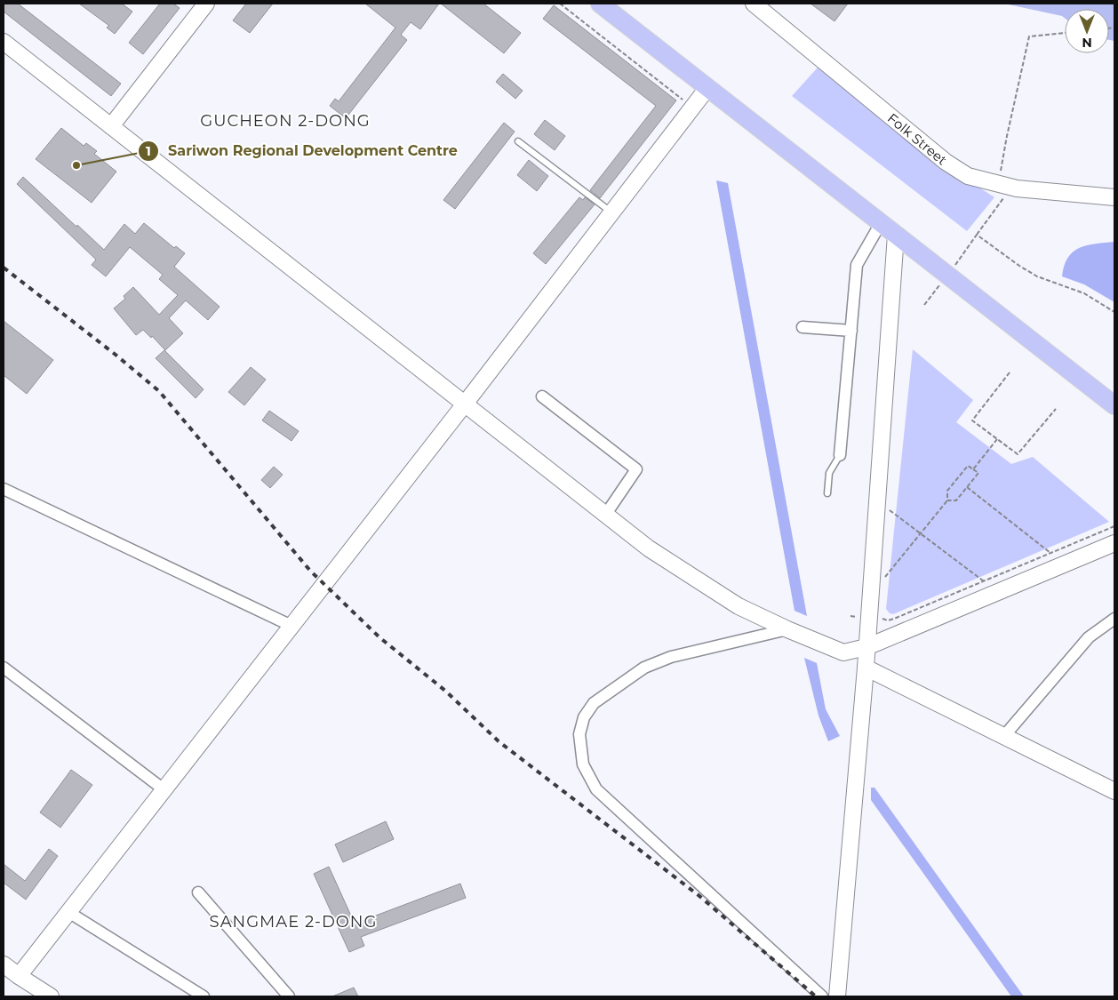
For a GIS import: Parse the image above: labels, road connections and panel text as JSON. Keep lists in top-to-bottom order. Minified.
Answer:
{"streets":{"street":["Folk Street"]},"districts":["GUCHEON 2-DONG","SANGMAE 2-DONG"],"places":["Sariwon Regional Development Centre"],"north":"bottom"}
